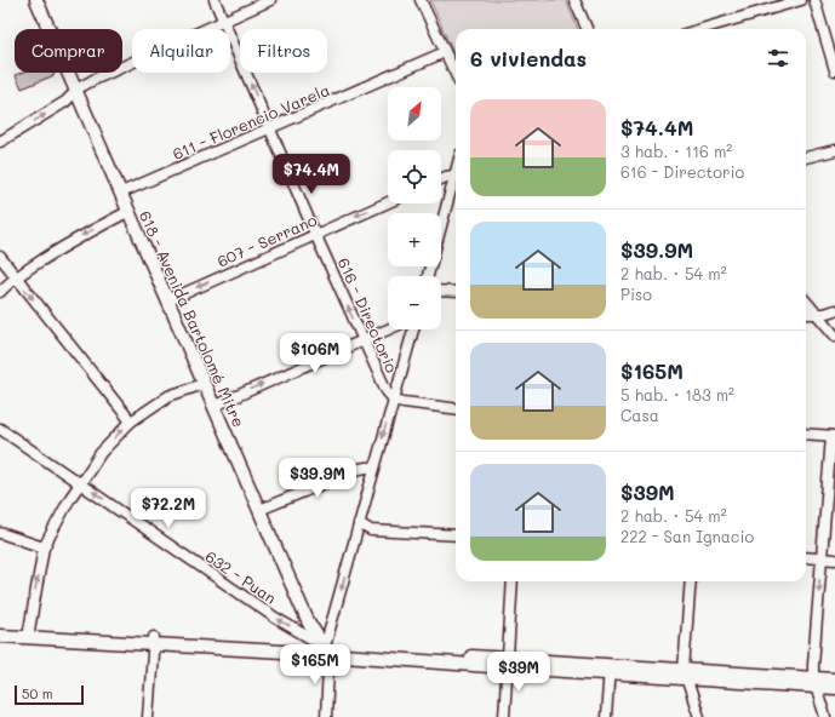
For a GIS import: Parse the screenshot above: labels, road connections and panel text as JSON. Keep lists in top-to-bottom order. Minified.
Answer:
{"streets":{"main road":["618 - Avenida Bartolomé Mitre"],"street":["611 - Florencio Varela","607 - Serrano","616 - Directorio","632 - Puan"]},"crossings":[["611 - Florencio Varela","616 - Directorio"],["611 - Florencio Varela","618 - Avenida Bartolomé Mitre"],["607 - Serrano","616 - Directorio"],["607 - Serrano","618 - Avenida Bartolomé Mitre"],["618 - Avenida Bartolomé Mitre","632 - Puan"]],"one_way":["607 - Serrano","616 - Directorio","632 - Puan"],"scale_bar":"50 m","north":"top right","page":{"chip":["Comprar","Alquilar","Filtros"],"heading":"6 viviendas","map_buttons":["+","−"],"list":[{"name":"$74.4M","note":"3 hab. · 116 m² · 616 - Directorio"},{"name":"$39.9M","note":"2 hab. · 54 m² · Piso"},{"name":"$165M","note":"5 hab. · 183 m² · Casa"},{"name":"$39M","note":"2 hab. · 54 m² · 222 - San Ignacio"}],"price":["$74.4M","$106M","$39.9M","$72.2M","$165M","$39M"],"scale":"50 m"}}
